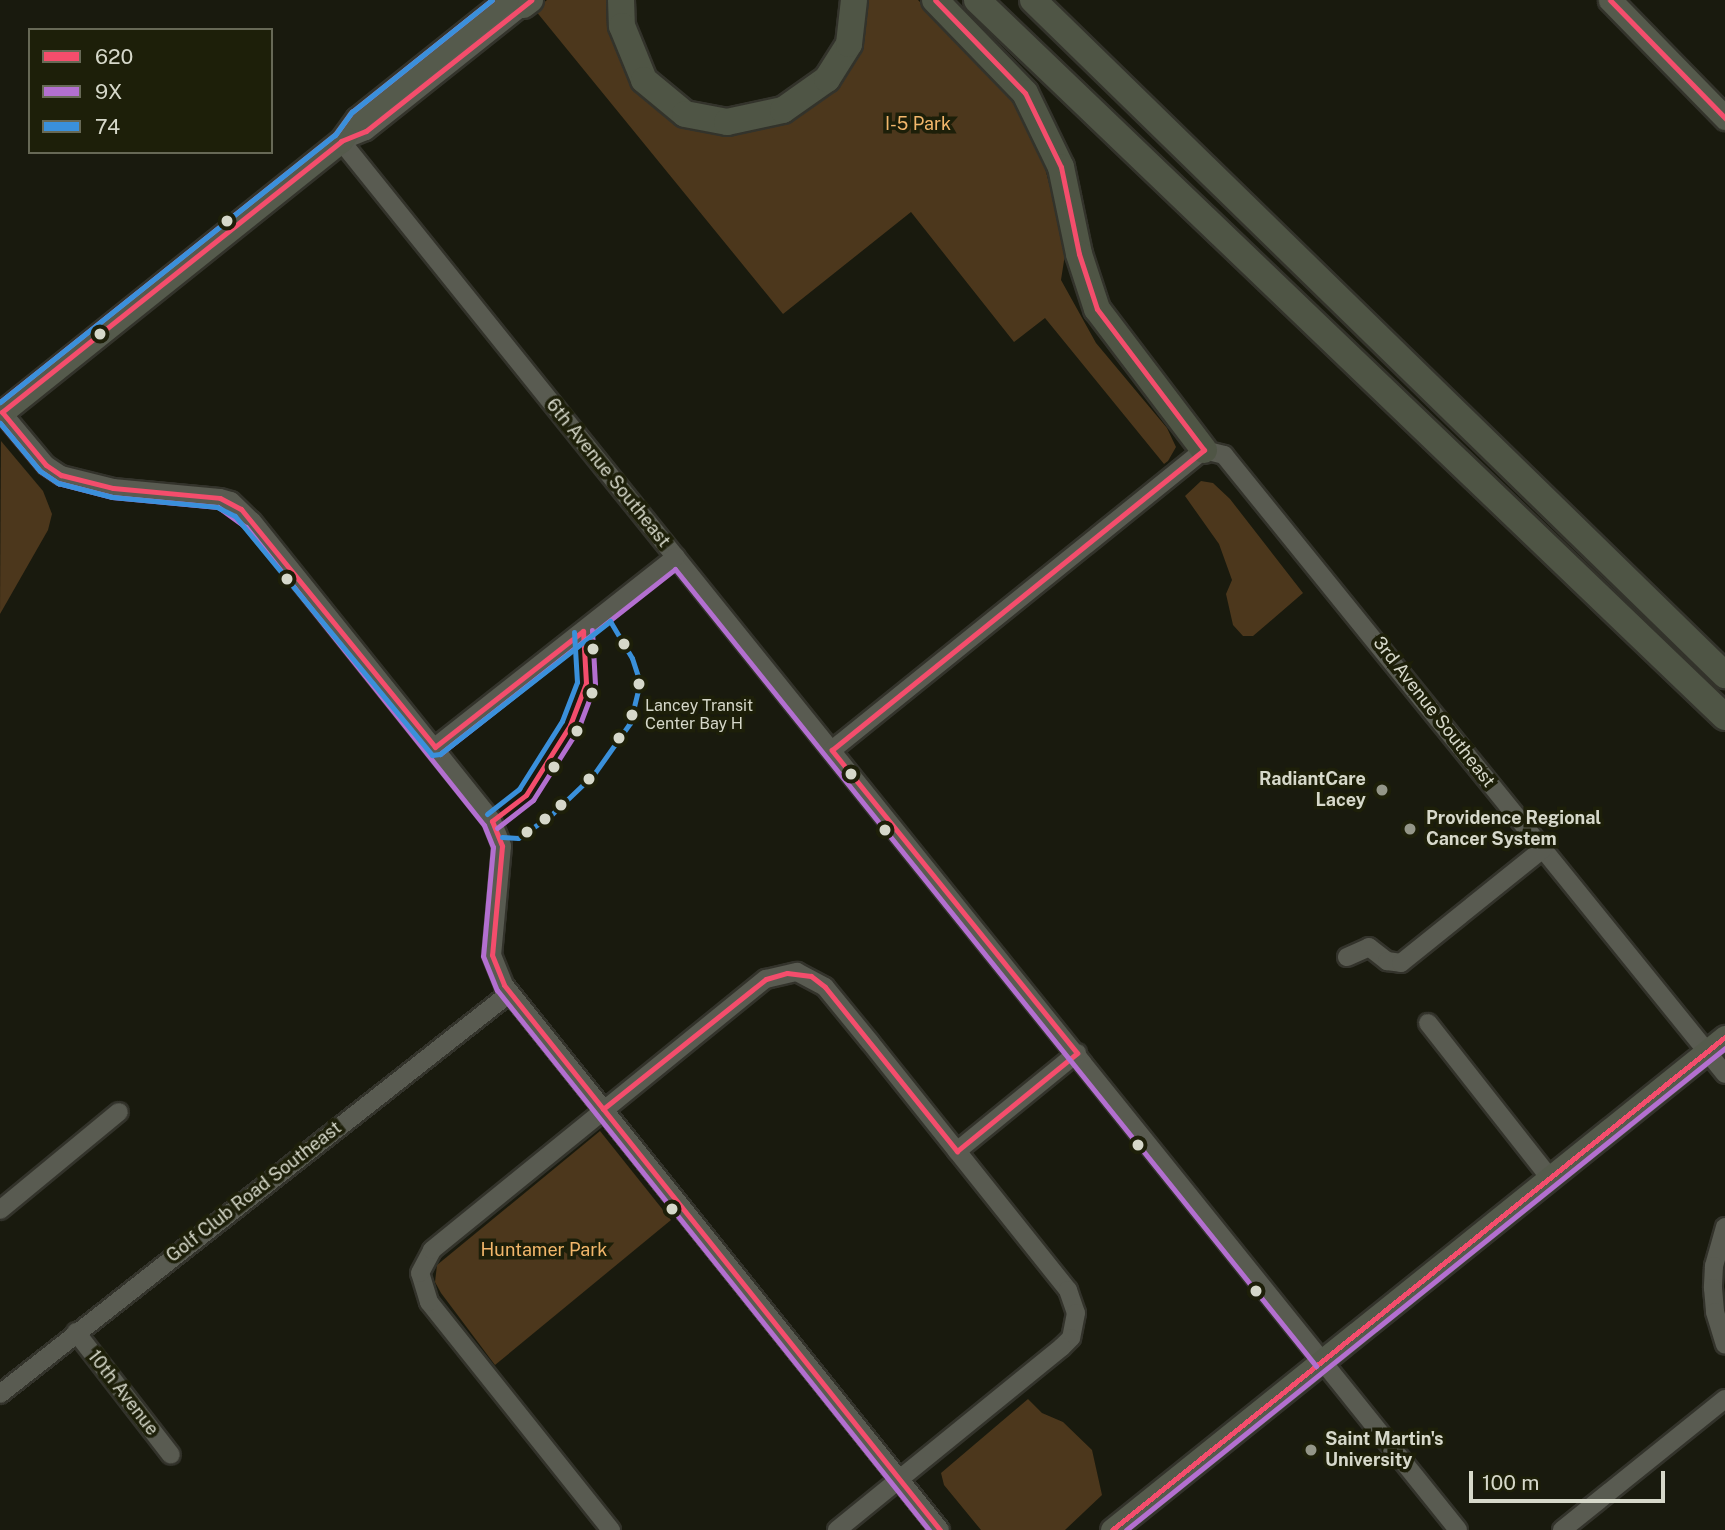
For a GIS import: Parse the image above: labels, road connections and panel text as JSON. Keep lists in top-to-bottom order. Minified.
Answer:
{"streets":{"street":["6th Avenue Southeast","3rd Avenue Southeast","Golf Club Road Southeast","10th Avenue"]},"crossings":[["Golf Club Road Southeast","10th Avenue"]],"parks":["I-5 Park","Huntamer Park"],"places":["Lancey Transit Center Bay H","RadiantCare Lacey","Providence Regional Cancer System","Saint Martin's University"],"lines":["transit line 620","transit line 9X","transit line 74"],"legend":["620","9X","74"],"scale_bar":"100 m"}
